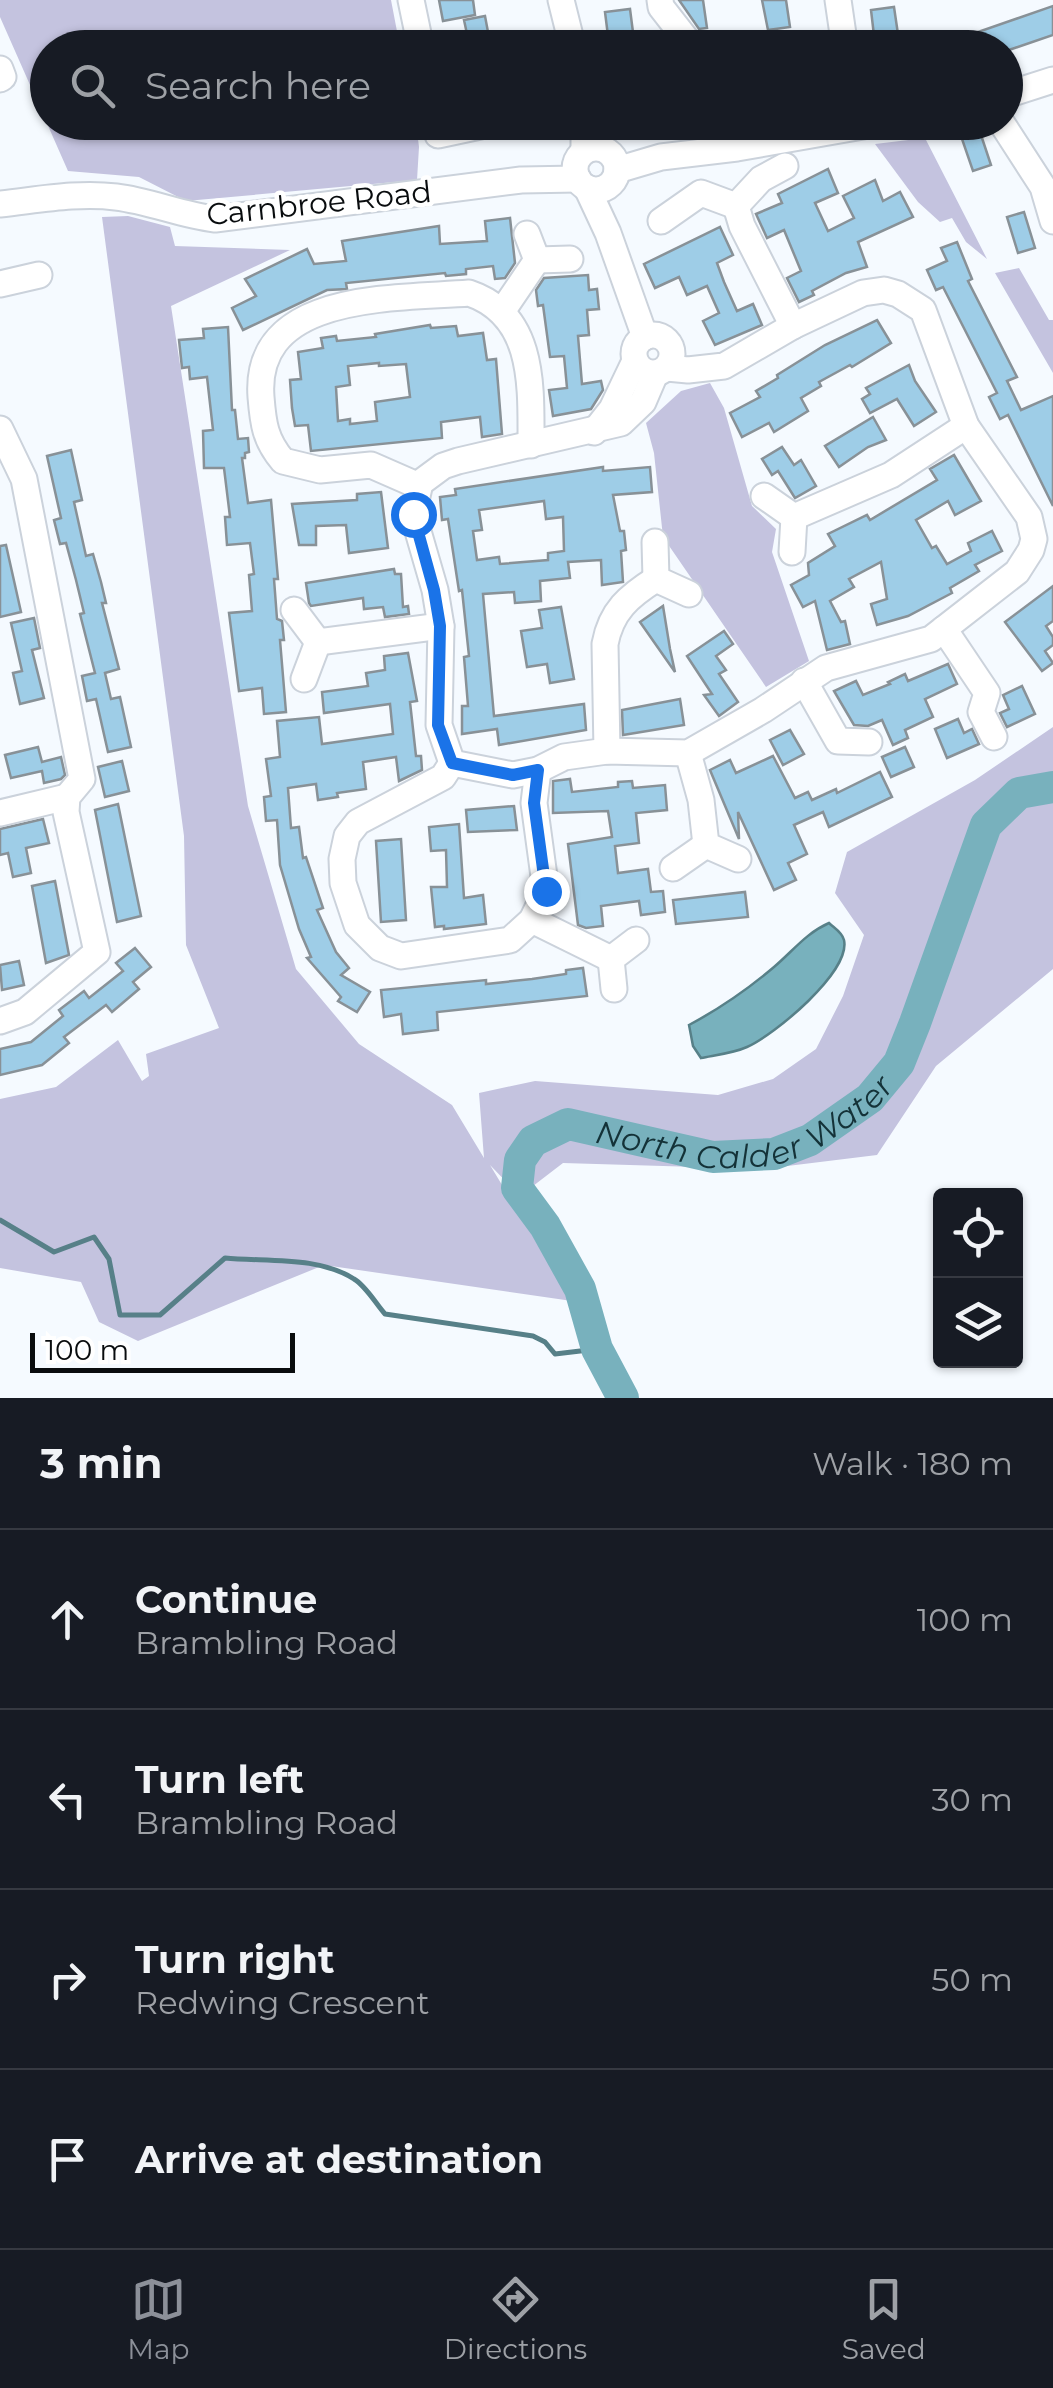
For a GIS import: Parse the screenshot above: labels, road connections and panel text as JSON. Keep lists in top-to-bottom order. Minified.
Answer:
{"streets":{"street":["Carnbroe Road"]},"water":["North Calder Water"],"scale_bar":"100 m","page":{"search":"Search here","scale":"100 m","heading":["3 min","Walk · 180 m"],"list":[["Continue","Brambling Road","100 m"],["Turn left","Brambling Road","30 m"],["Turn right","Redwing Crescent","50 m"],"Arrive at destination"],"nav":["Map","Directions","Saved"]}}
